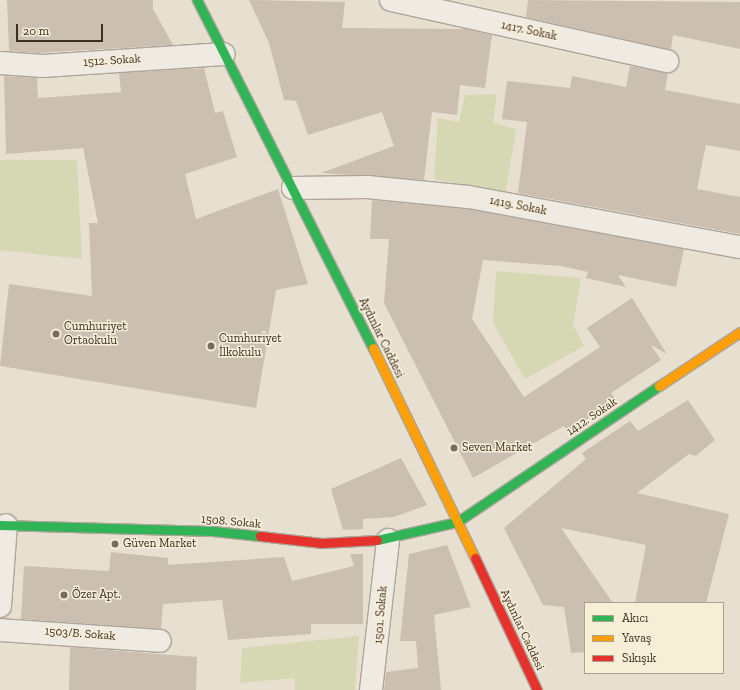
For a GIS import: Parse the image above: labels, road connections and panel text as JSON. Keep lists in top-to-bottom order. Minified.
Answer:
{"streets":{"street":["1417. Sokak","1512. Sokak","1419. Sokak","Aydınlar Caddesi","1412. Sokak","1508. Sokak","1501. Sokak","1503/B. Sokak"]},"crossings":[["1512. Sokak","Aydınlar Caddesi"],["1419. Sokak","Aydınlar Caddesi"],["Aydınlar Caddesi","1412. Sokak"],["Aydınlar Caddesi","1508. Sokak"],["1412. Sokak","1508. Sokak"],["1508. Sokak","1501. Sokak"]],"places":["Cumhuriyet Ortaokulu","Cumhuriyet İlkokulu","Seven Market","Güven Market","Özer Apt."],"legend":["Akıcı","Yavaş","Sıkışık"],"scale_bar":"20 m"}
